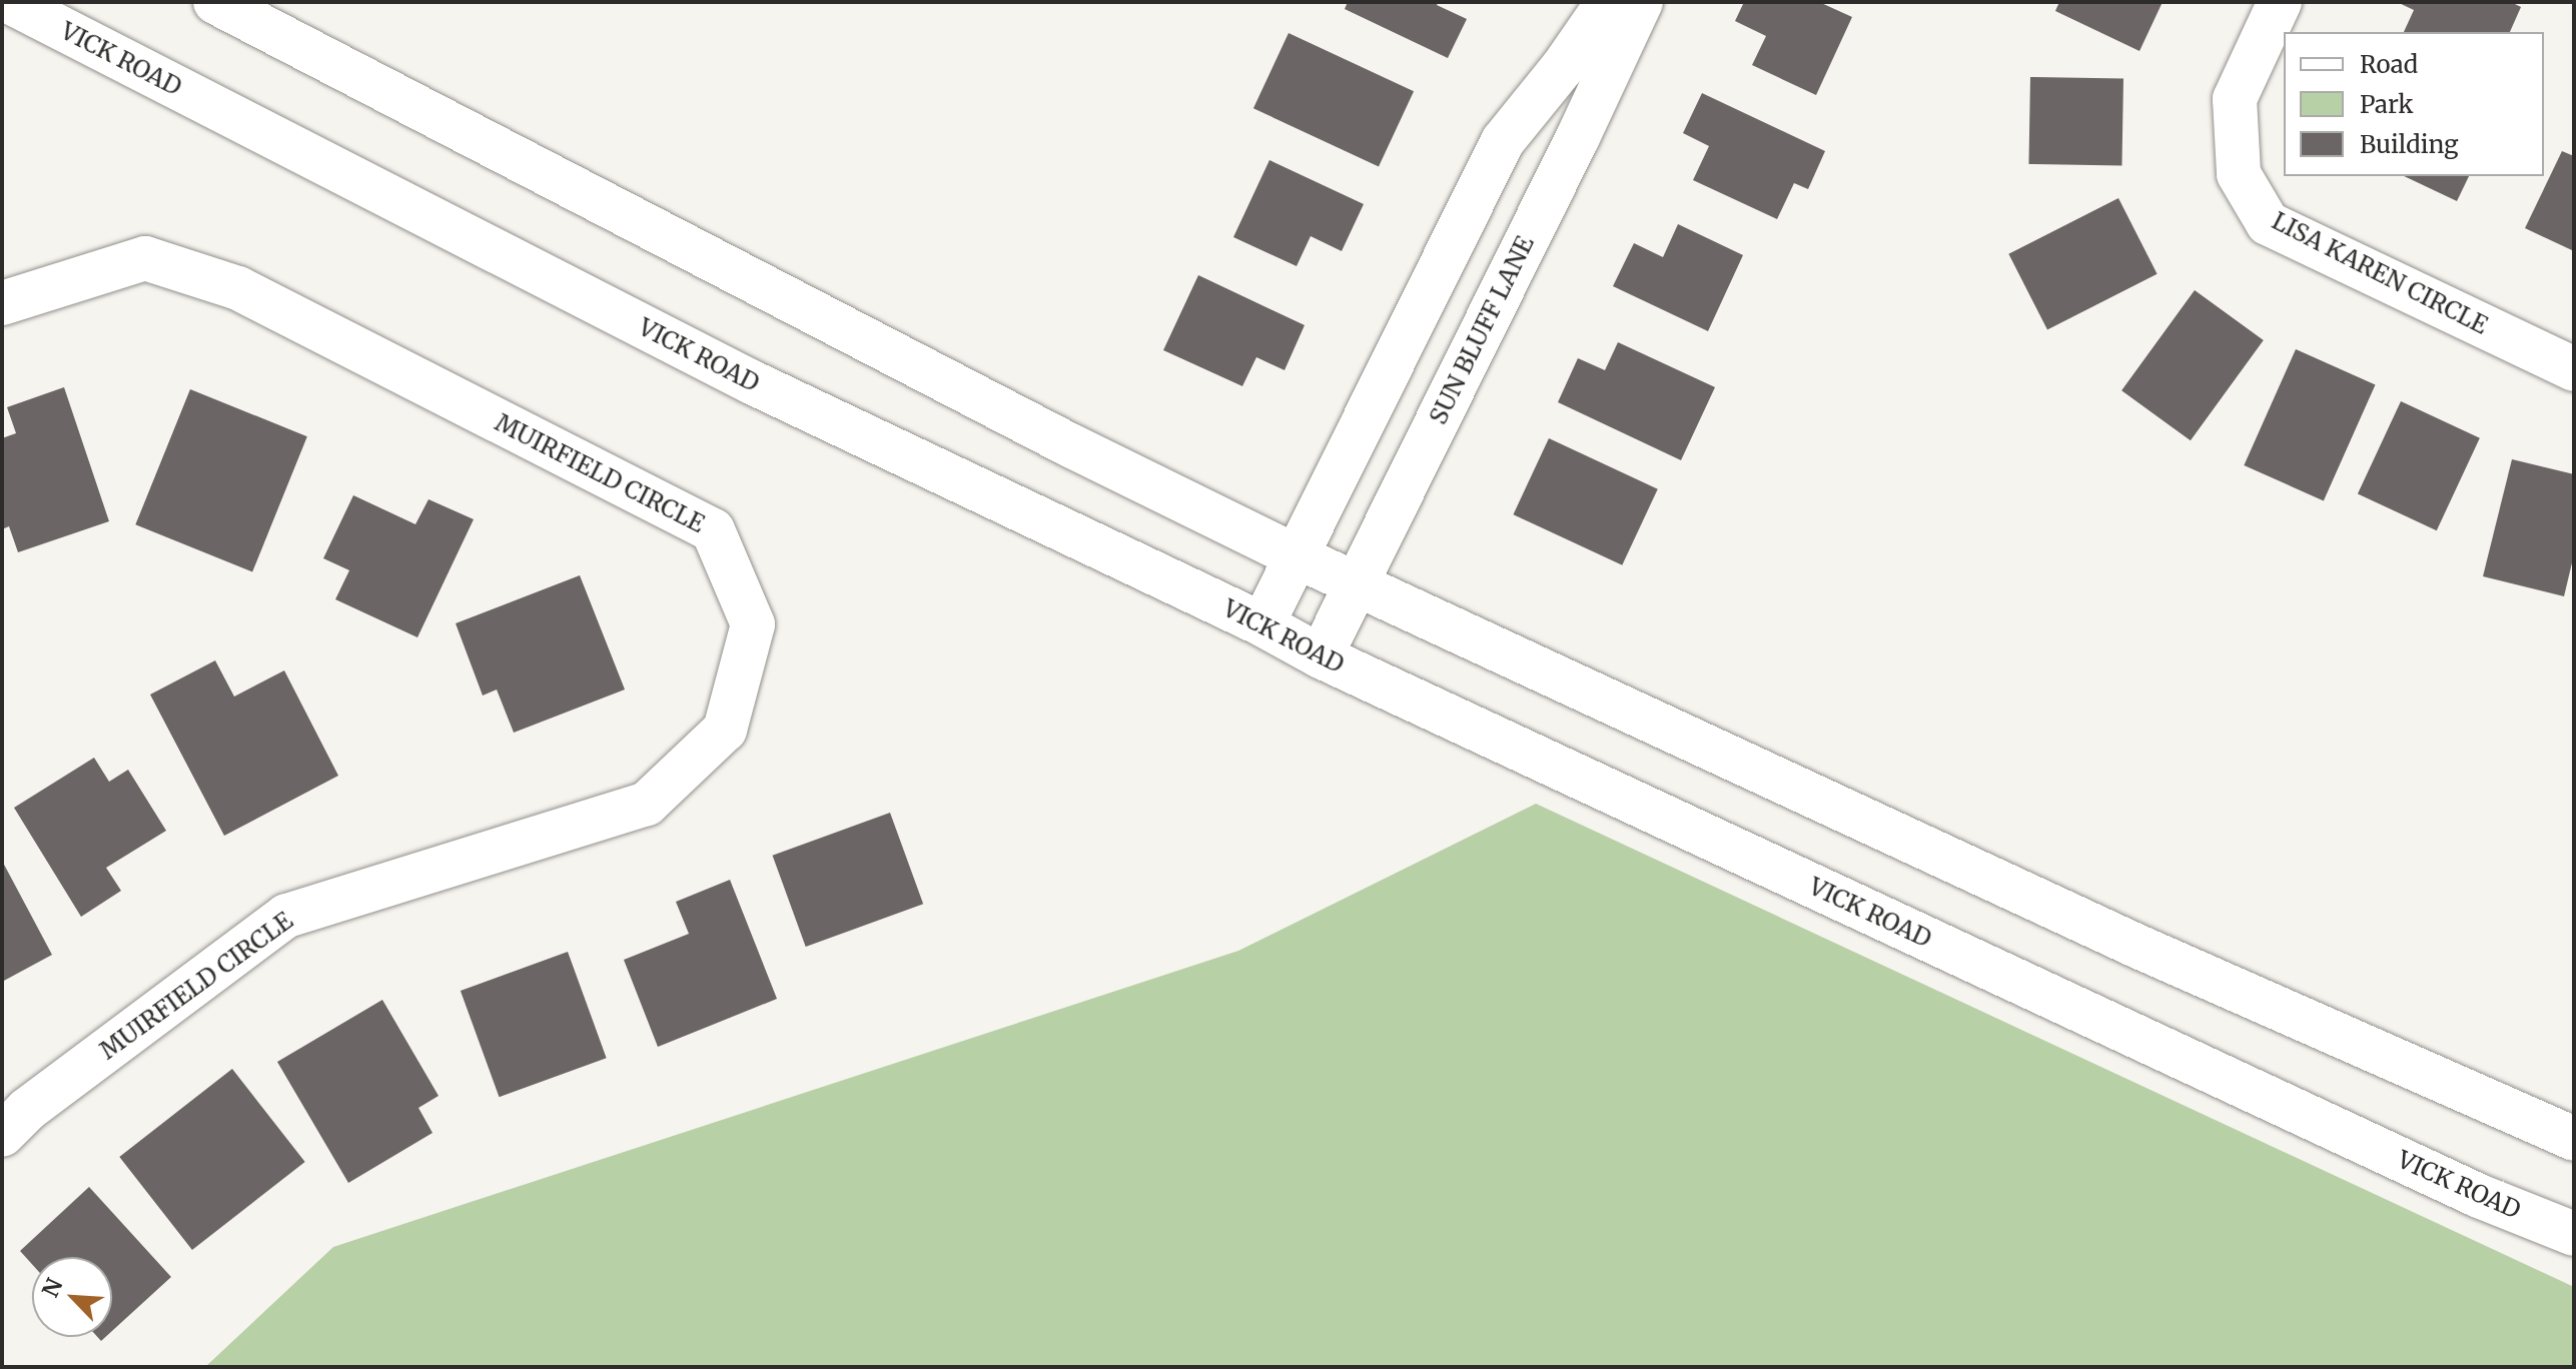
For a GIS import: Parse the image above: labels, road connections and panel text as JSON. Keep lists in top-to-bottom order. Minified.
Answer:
{"streets":{"street":["VICK ROAD","LISA KAREN CIRCLE","SUN BLUFF LANE","MUIRFIELD CIRCLE"]},"crossings":[["VICK ROAD","SUN BLUFF LANE"]],"legend":["Road","Park","Building"],"north":"top left"}
